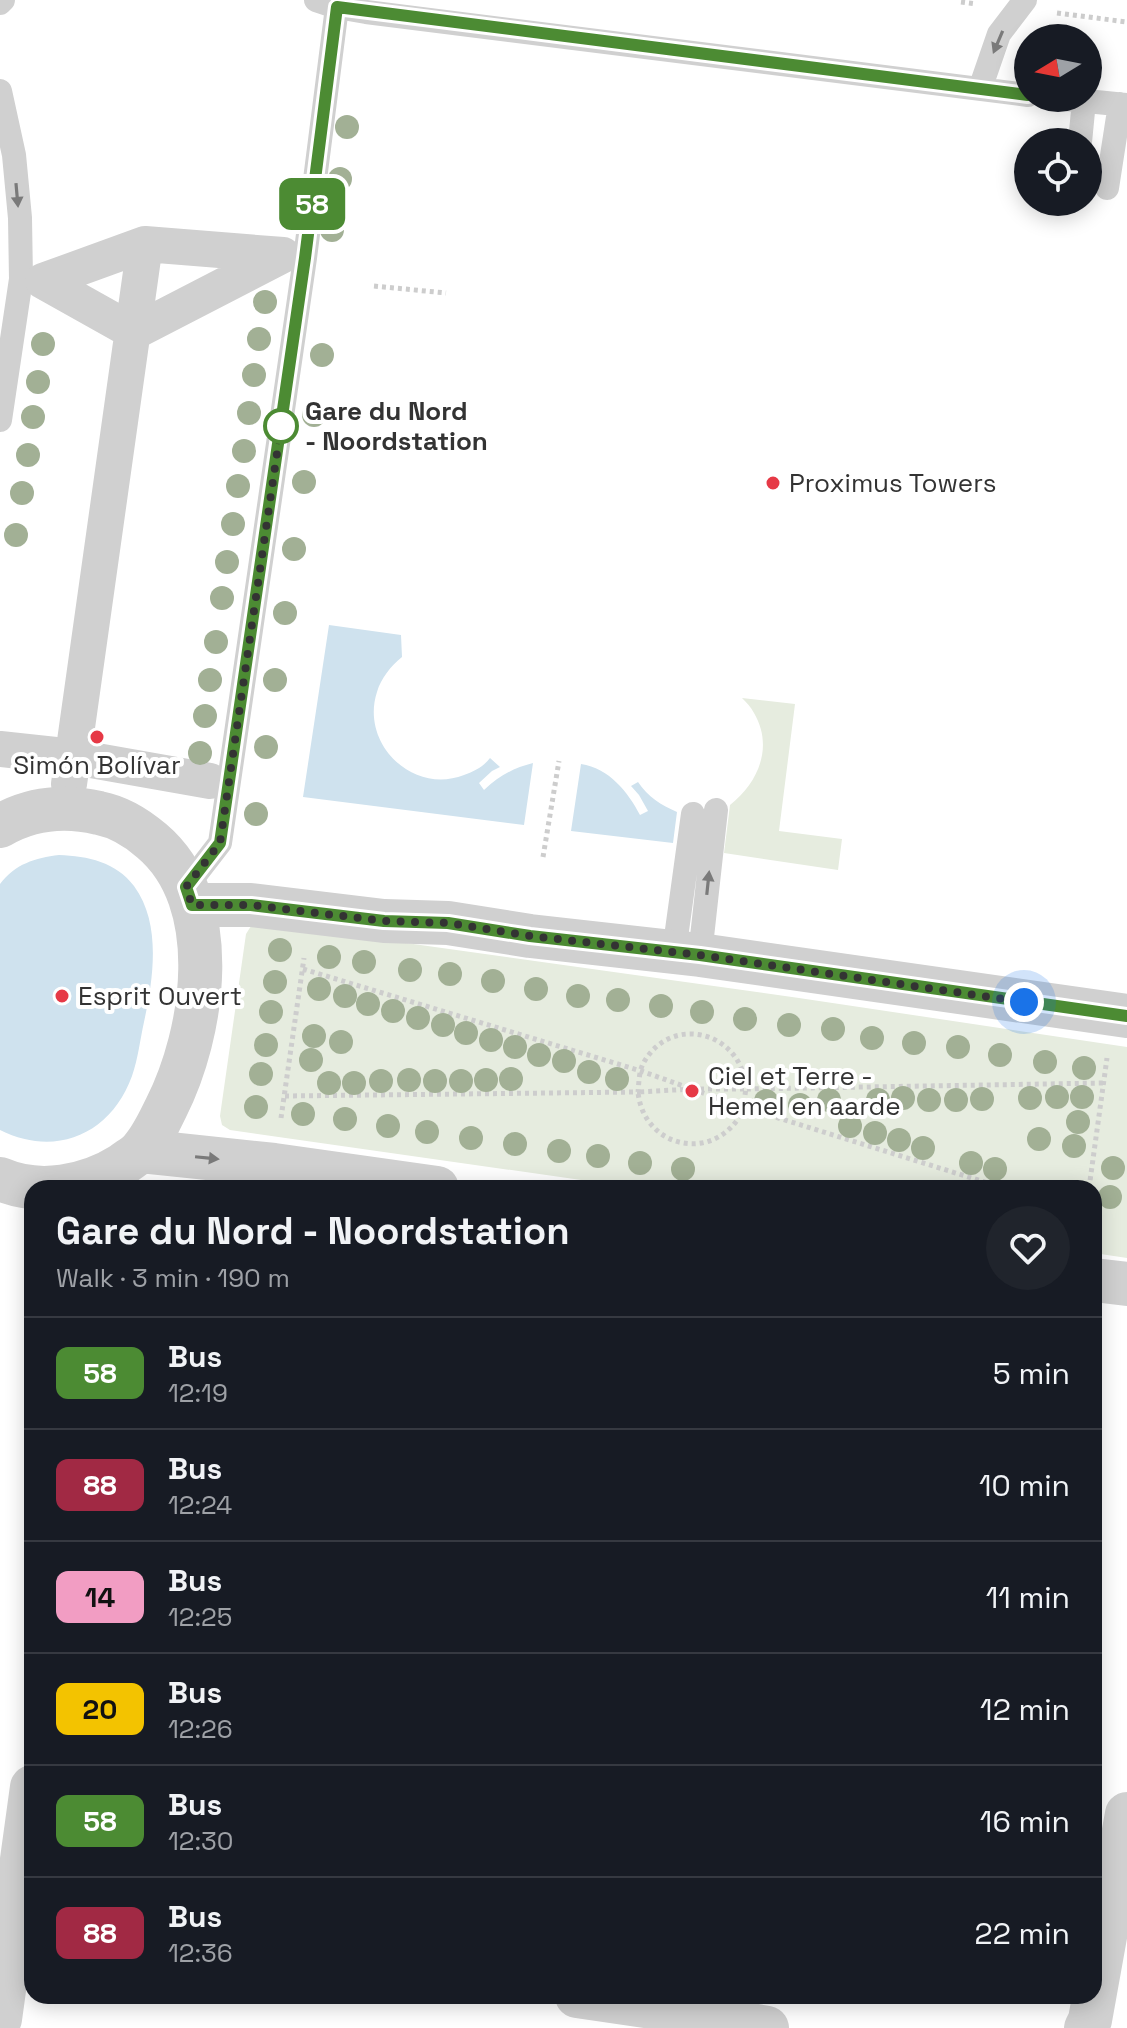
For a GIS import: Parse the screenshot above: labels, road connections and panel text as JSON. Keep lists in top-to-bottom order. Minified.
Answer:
{"places":["Gare du Nord - Noordstation","Proximus Towers","Simón Bolívar","Esprit Ouvert","Ciel et Terre - Hemel en aarde"],"lines":["bus line 58"],"north":"left","page":{"on_map":"58","heading":["Gare du Nord - Noordstation","Walk · 3 min · 190 m"],"list":[{"mark":"58","name":"Bus","note":"12:19","value":"5 min"},{"mark":"88","name":"Bus","note":"12:24","value":"10 min"},{"mark":"14","name":"Bus","note":"12:25","value":"11 min"},{"mark":"20","name":"Bus","note":"12:26","value":"12 min"},{"mark":"58","name":"Bus","note":"12:30","value":"16 min"},{"mark":"88","name":"Bus","note":"12:36","value":"22 min"}]}}
